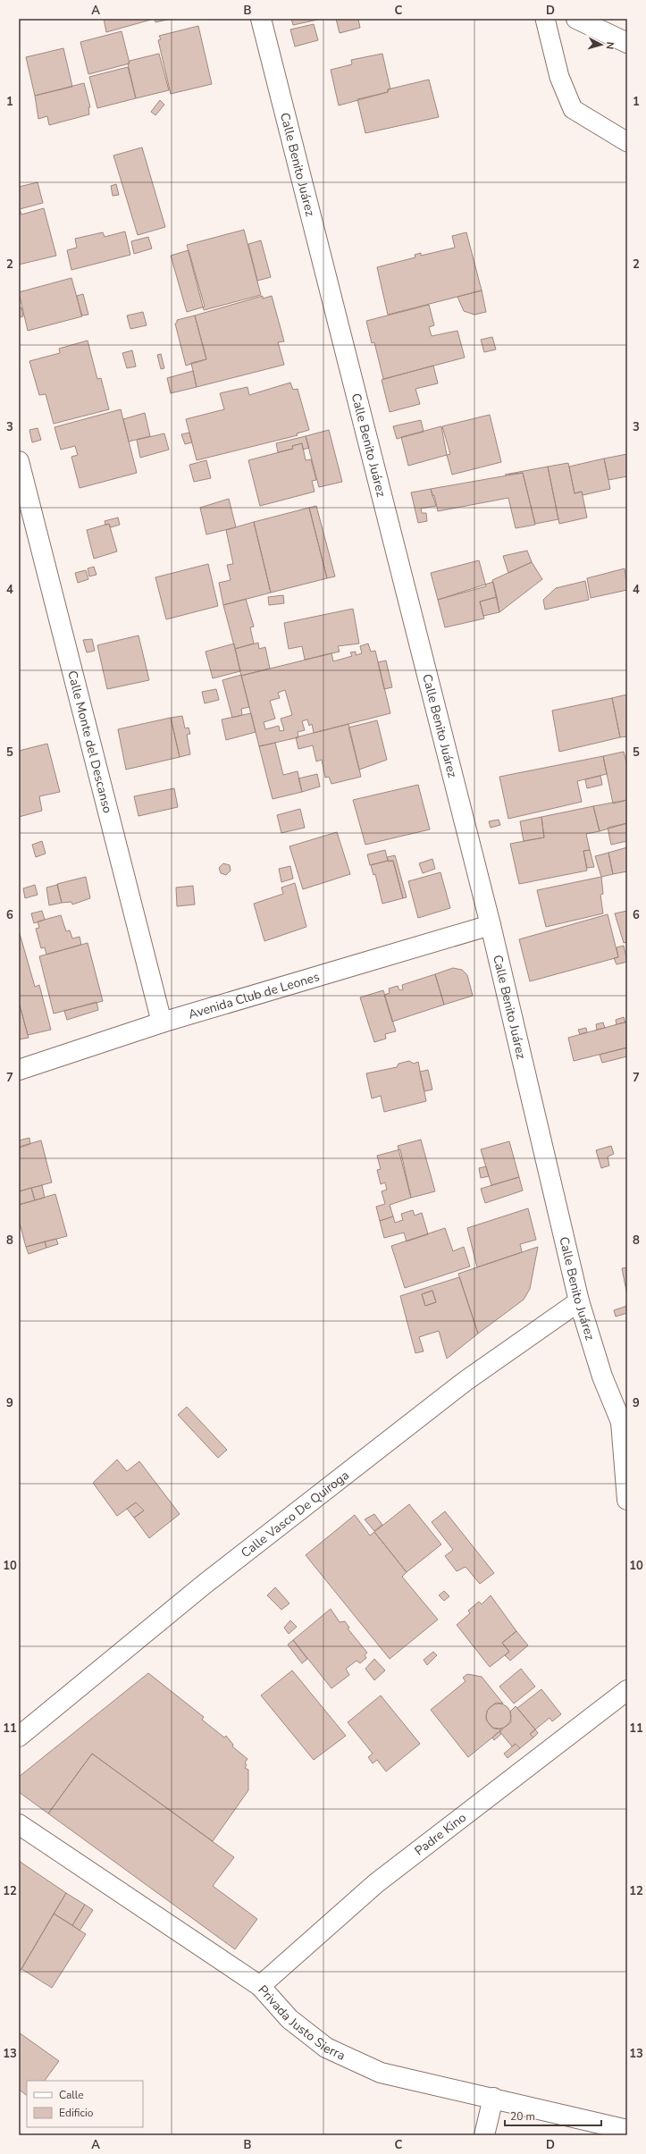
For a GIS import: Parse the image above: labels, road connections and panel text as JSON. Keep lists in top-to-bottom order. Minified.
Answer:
{"streets":{"street":["Calle Benito Juárez","Calle Monte del Descanso","Avenida Club de Leones","Calle Vasco De Quiroga","Padre Kino","Privada Justo Sierra"]},"crossings":[["Calle Benito Juárez","Avenida Club de Leones"],["Calle Benito Juárez","Calle Vasco De Quiroga"],["Calle Monte del Descanso","Avenida Club de Leones"],["Padre Kino","Privada Justo Sierra"]],"legend":["Calle","Edificio"],"scale_bar":"20 m","north":"right","grid":{"columns":["A","B","C","D"],"rows":["1","2","3","4","5","6","7","8","9","10","11","12","13"]}}
